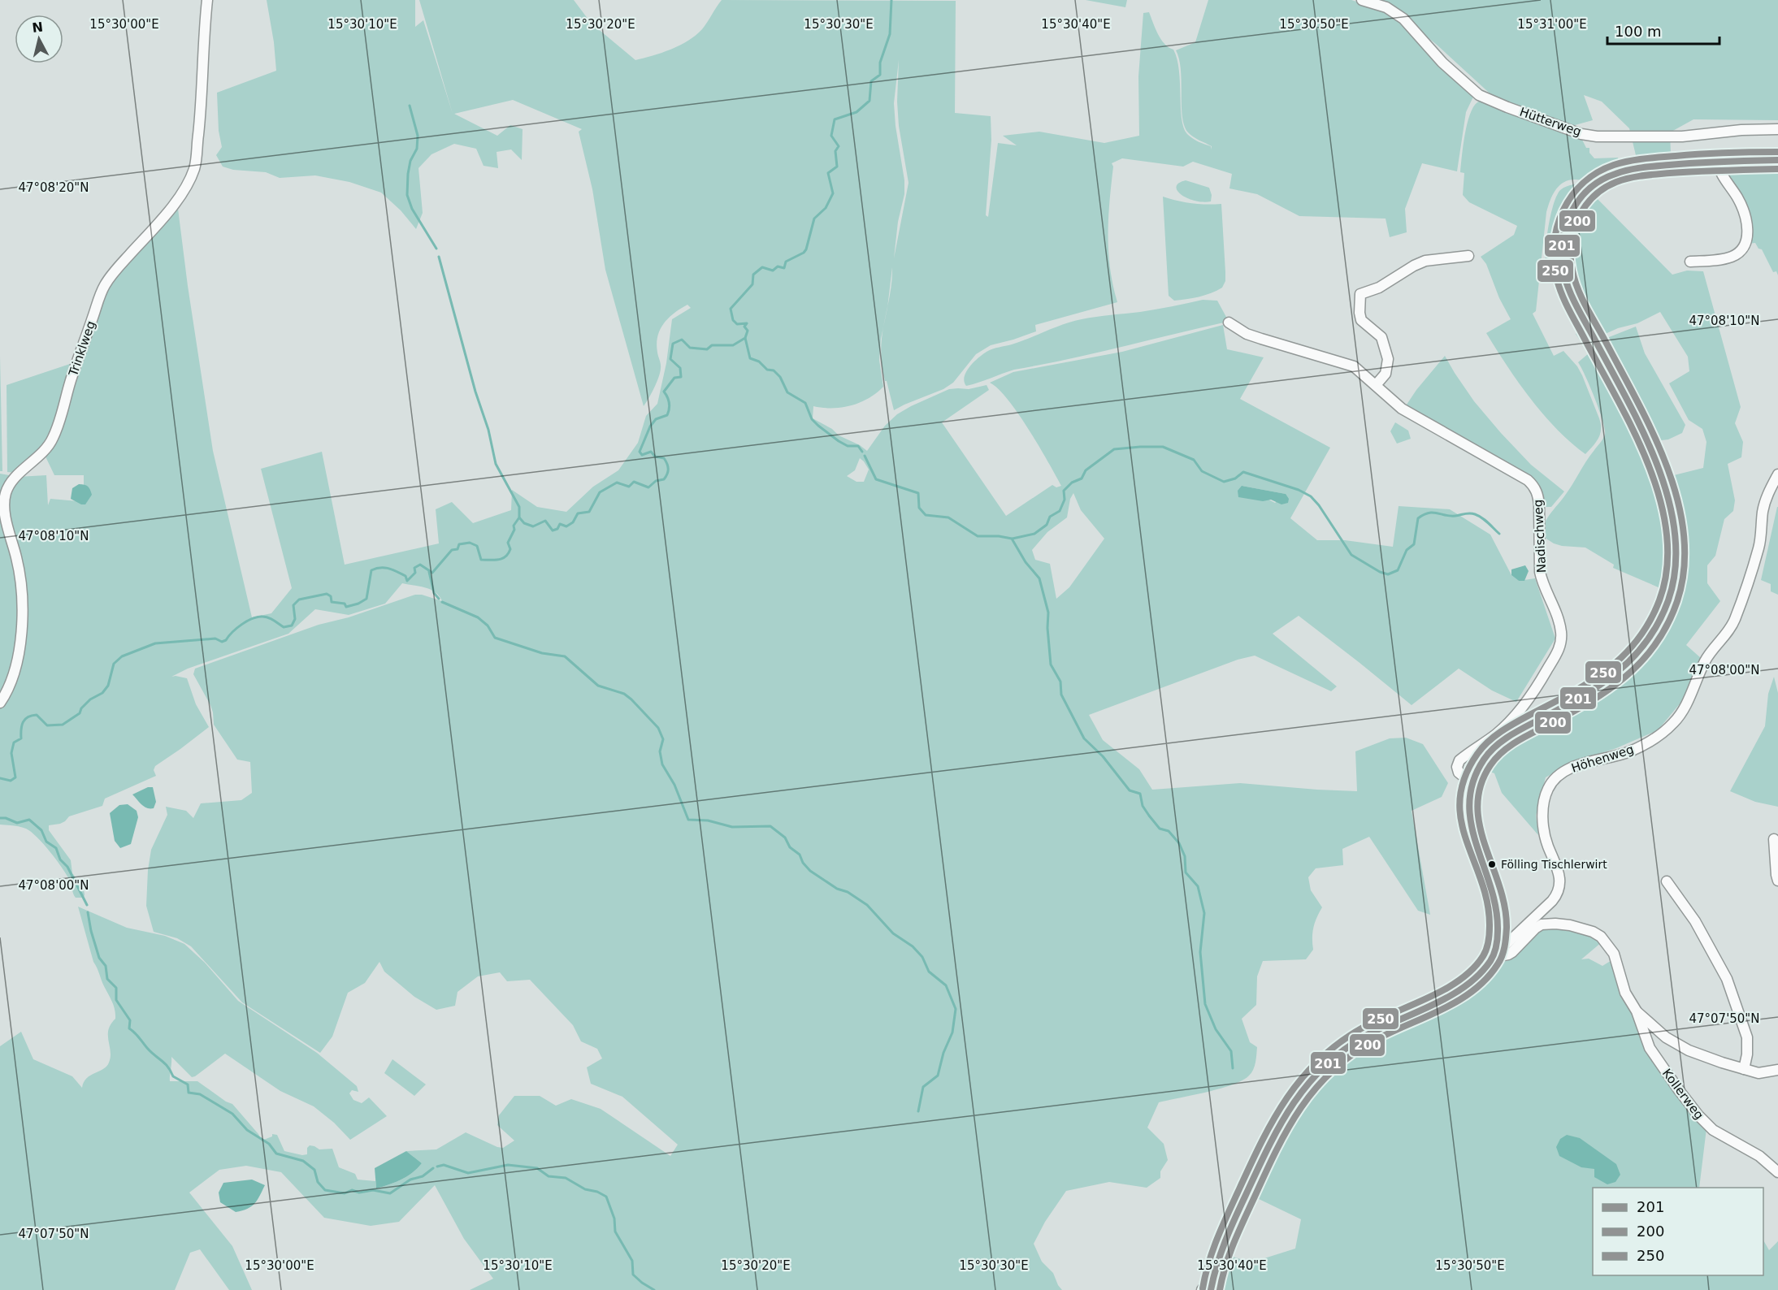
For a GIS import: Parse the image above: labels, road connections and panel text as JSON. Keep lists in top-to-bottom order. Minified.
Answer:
{"streets":{"street":["Hütterweg","Trinklweg","Nadischweg","Höhenweg","Kollerweg"]},"crossings":[["Höhenweg","Kollerweg"]],"places":["Fölling Tischlerwirt"],"lines":["transit line 250","transit line 201","transit line 200"],"legend":["201","200","250"],"scale_bar":"100 m","north":"top","coordinates":["15°30'00\"E","15°30'10\"E","15°30'20\"E","15°30'30\"E","15°30'40\"E","15°30'50\"E","15°31'00\"E","47°08'20\"N","47°08'10\"N","47°08'00\"N","47°07'50\"N"]}
